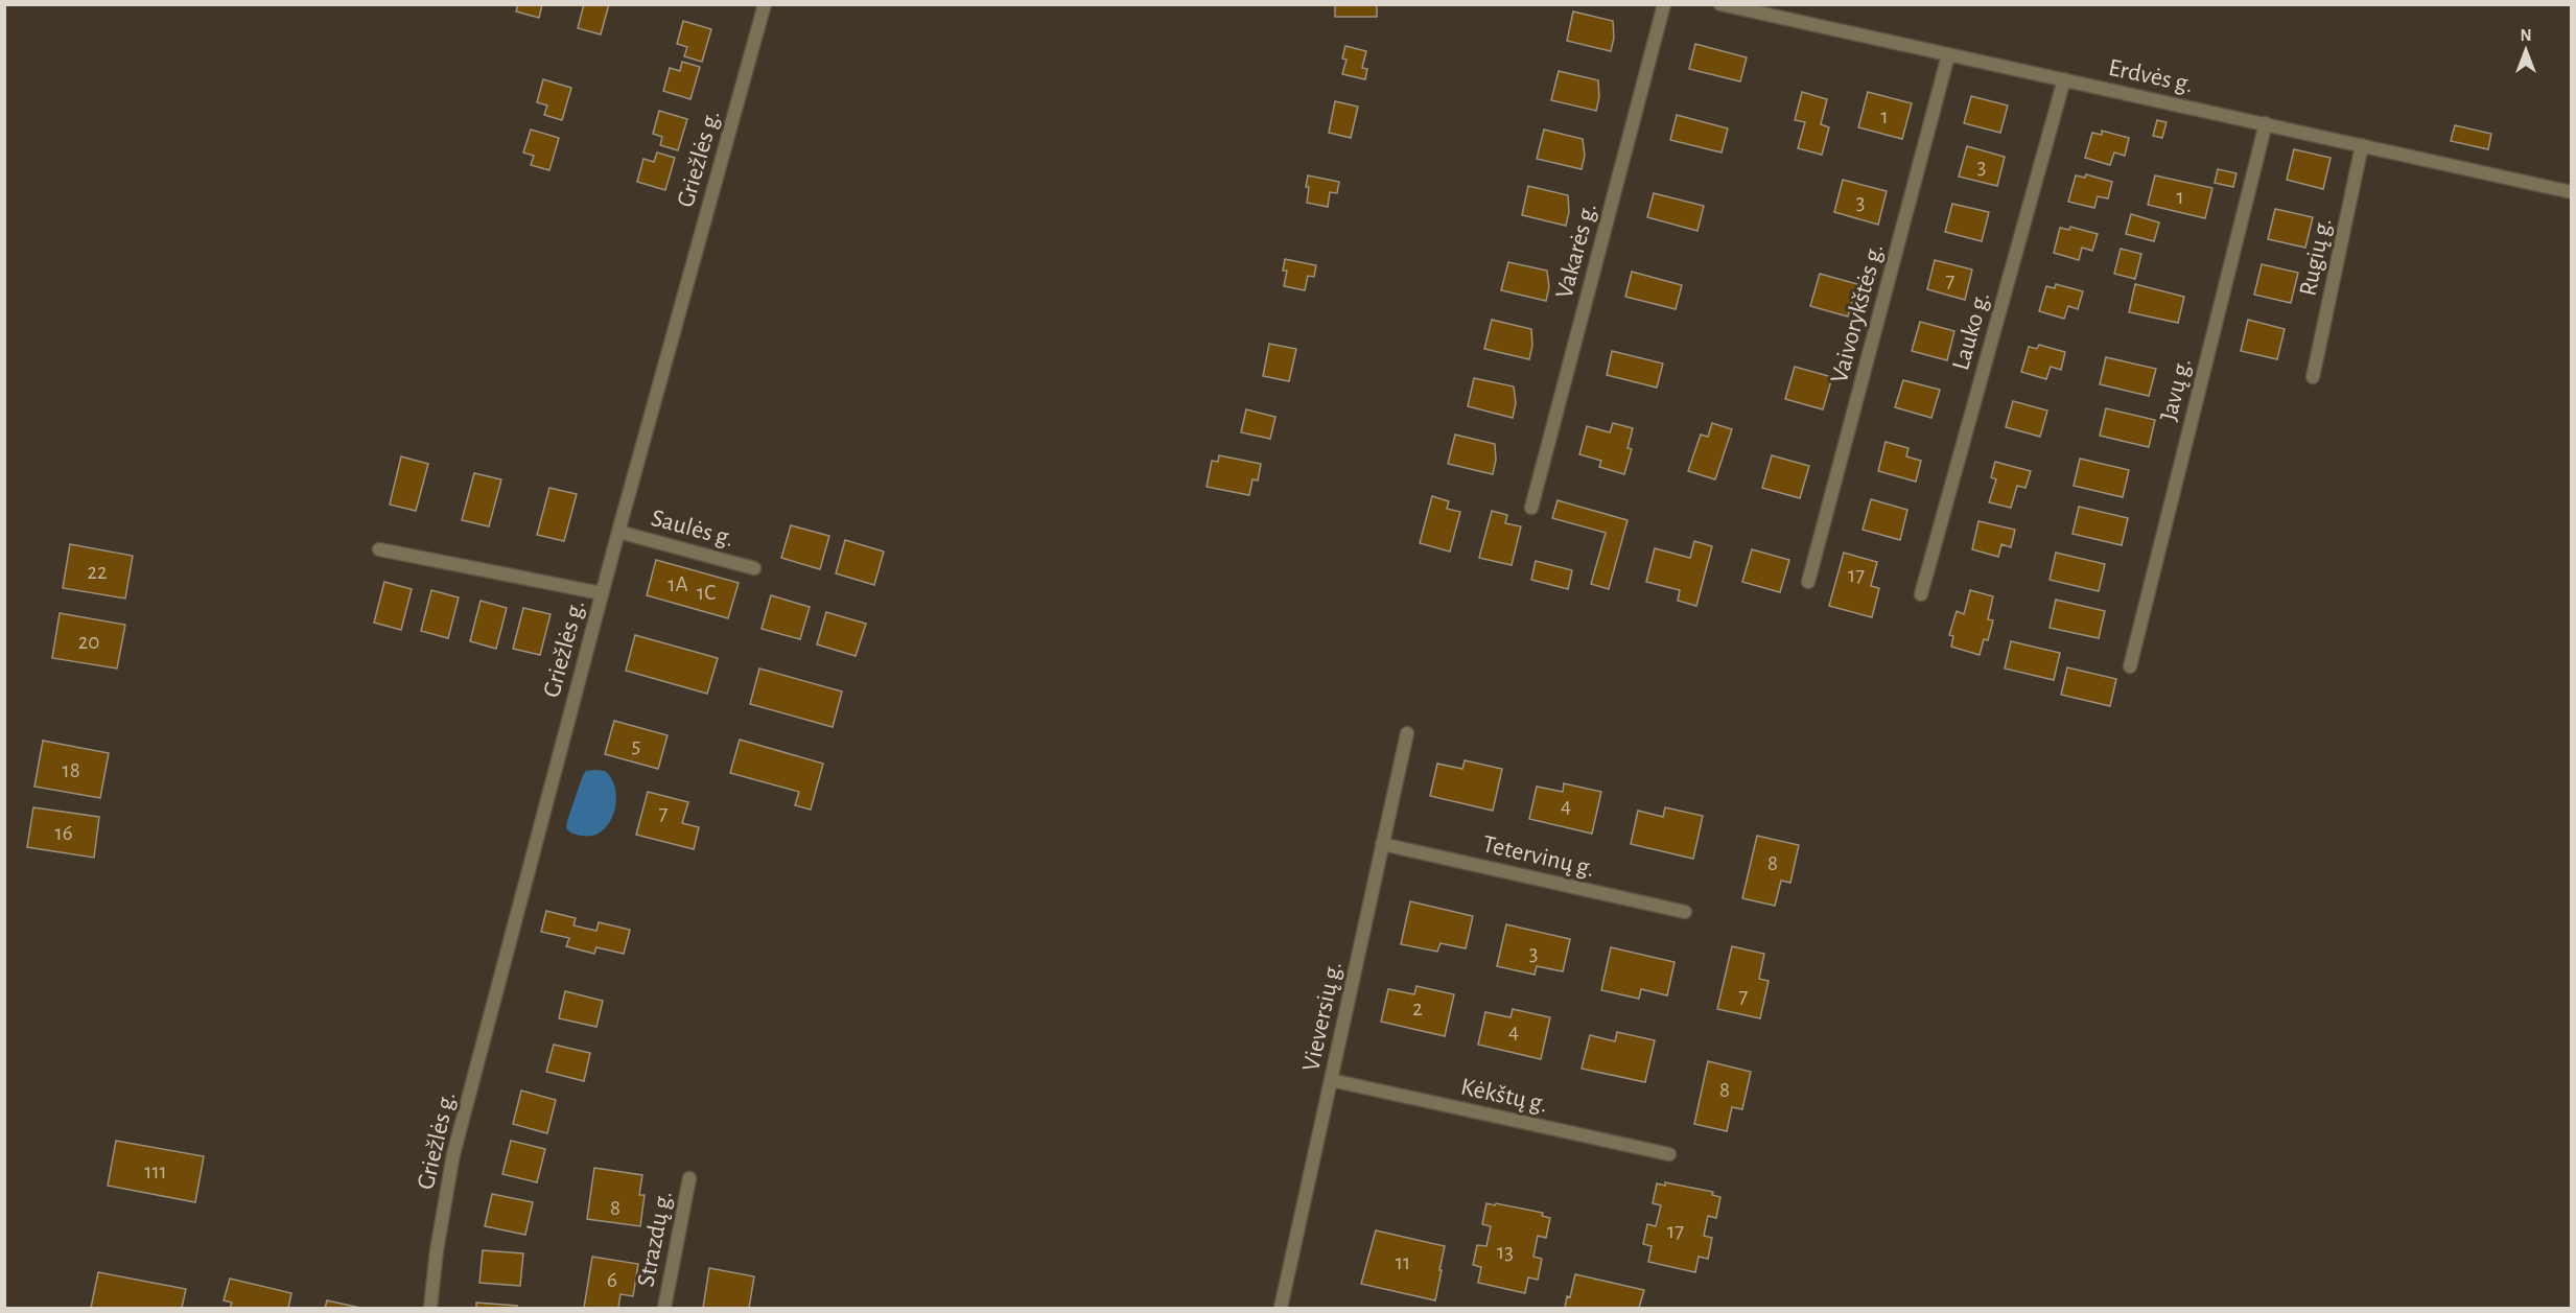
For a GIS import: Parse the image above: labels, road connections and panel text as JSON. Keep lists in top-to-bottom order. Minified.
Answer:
{"streets":{"street":["Erdvės g.","Griežlės g.","Vakarės g.","Rugių g.","Vaivorykštės g.","Lauko g.","Javų g.","Saulės g.","Tetervinų g.","Vieversių g.","Kėkštų g.","Strazdų g."]},"crossings":[["Erdvės g.","Rugių g."],["Erdvės g.","Vaivorykštės g."],["Erdvės g.","Lauko g."],["Erdvės g.","Javų g."],["Griežlės g.","Saulės g."],["Tetervinų g.","Vieversių g."],["Vieversių g.","Kėkštų g."]],"house_numbers":["1","3","1","3","7","22","17","1A","1C","20","5","18","4","7","16","8","3","7","2","4","8","111","8","17","13","11","6"],"north":"top"}
